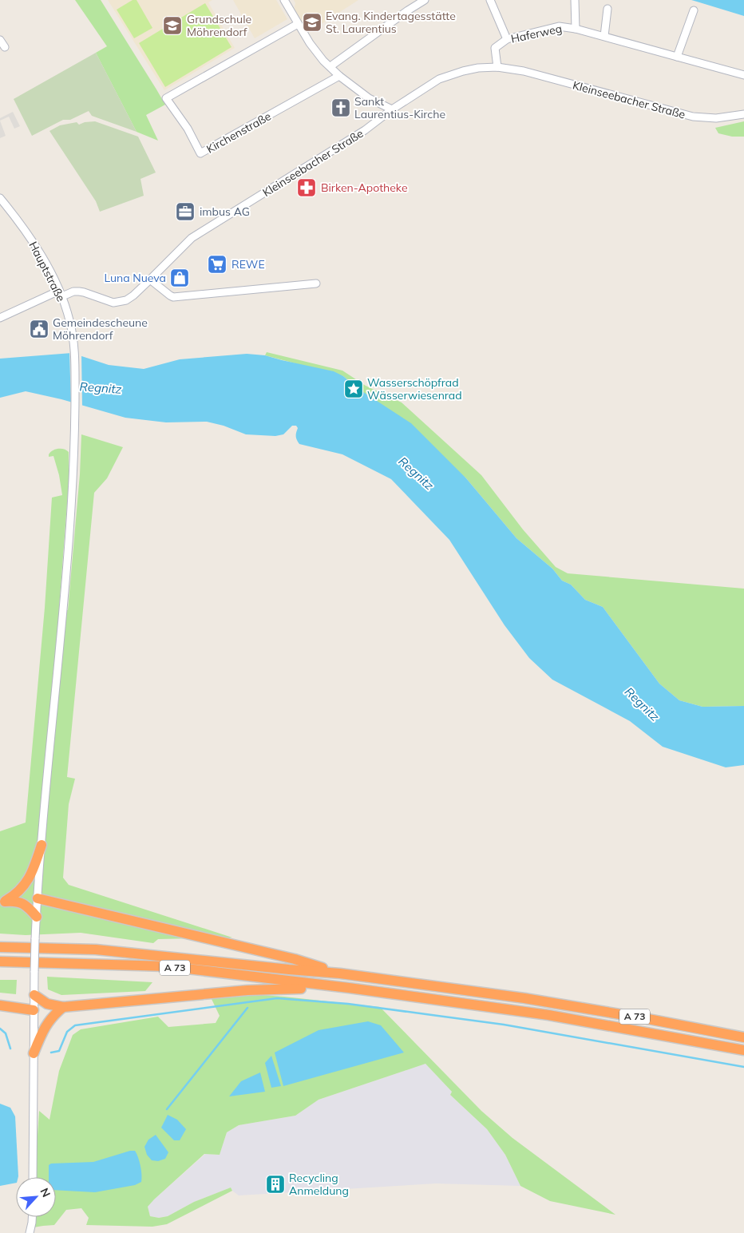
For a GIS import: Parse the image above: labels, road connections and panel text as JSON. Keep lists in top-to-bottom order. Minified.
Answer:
{"streets":{"highway":["A 73"],"street":["Haferweg","Kleinseebacher Straße","Kirchenstraße","Hauptstraße"]},"crossings":[["Haferweg","Kleinseebacher Straße"],["Kleinseebacher Straße","Hauptstraße"]],"water":["Regnitz"],"places":{"school or university":["Evang. Kindertagesstätte St. Laurentius","Grundschule Möhrendorf"],"church":["Sankt Laurentius-Kirche"],"pharmacy":["Birken-Apotheke"],"office":["imbus AG"],"supermarket":["REWE"],"shop":["Luna Nueva"],"public building":["Gemeindescheune Möhrendorf"],"place":["Wasserschöpfrad Wässerwiesenrad"],"building":["Recycling Anmeldung"]},"north":"top right"}
